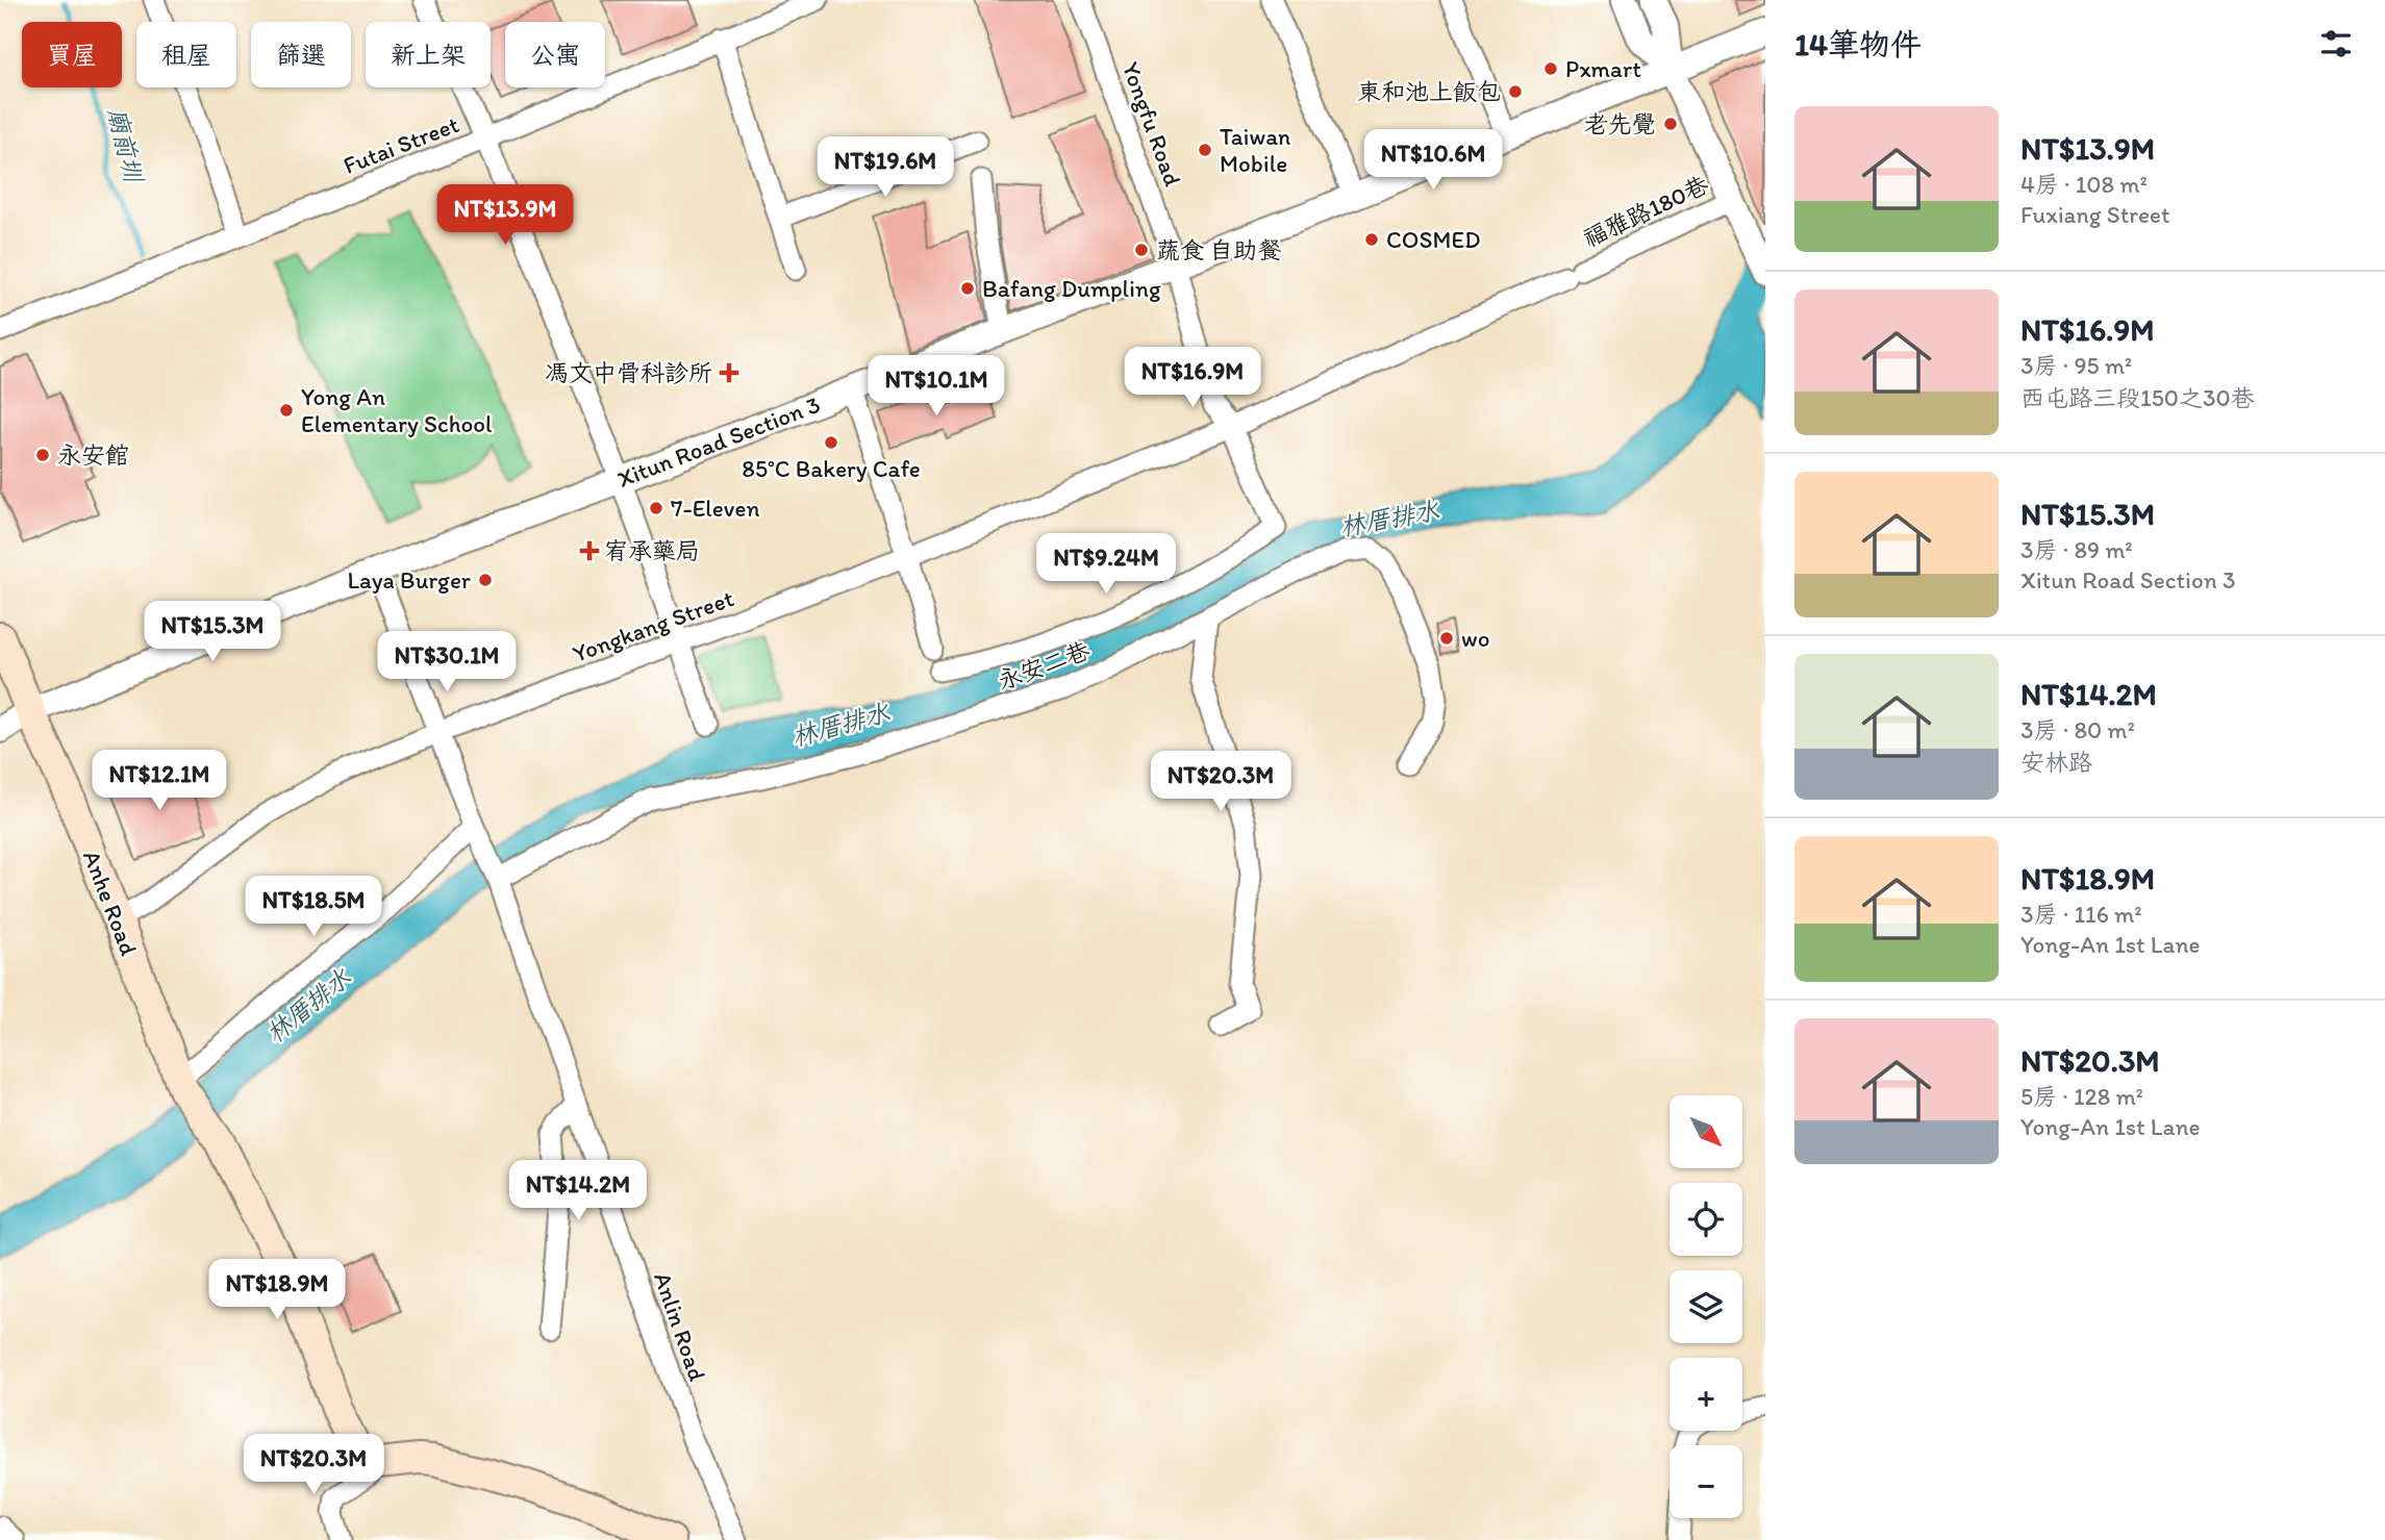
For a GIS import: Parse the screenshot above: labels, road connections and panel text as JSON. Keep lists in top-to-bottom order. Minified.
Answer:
{"streets":{"main road":["Anhe Road"],"street":["Yongfu Road","Futai Street","福雅路180巷","Xitun Road Section 3","Yongkang Street","永安二巷","Anlin Road"]},"crossings":[["Yongfu Road","福雅路180巷"],["Yongfu Road","Xitun Road Section 3"],["Yongfu Road","Yongkang Street"],["福雅路180巷","Yongkang Street"],["Xitun Road Section 3","Anhe Road"],["Yongkang Street","Anhe Road"],["永安二巷","Anlin Road"]],"water":["廟前圳","林厝排水"],"places":{"other":["Pxmart","東和池上飯包","老先覺","Taiwan Mobile","COSMED","蔬食 自助餐","Bafang Dumpling","Yong An Elementary School","85°C Bakery Cafe","永安館","7-Eleven","Laya Burger","wo"],"health":["馮文中骨科診所","宥承藥局"]},"north":"bottom right","page":{"heading":"14筆物件","chip":["買屋","租屋","篩選","新上架","公寓"],"list":[{"name":"NT$13.9M","note":"4房 · 108 m² · Fuxiang Street"},{"name":"NT$16.9M","note":"3房 · 95 m² · 西屯路三段150之30巷"},{"name":"NT$15.3M","note":"3房 · 89 m² · Xitun Road Section 3"},{"name":"NT$14.2M","note":"3房 · 80 m² · 安林路"},{"name":"NT$18.9M","note":"3房 · 116 m² · Yong-An 1st Lane"},{"name":"NT$20.3M","note":"5房 · 128 m² · Yong-An 1st Lane"}],"price":["NT$10.6M","NT$19.6M","NT$13.9M","NT$16.9M","NT$10.1M","NT$9.24M","NT$15.3M","NT$30.1M","NT$12.1M","NT$20.3M","NT$18.5M","NT$14.2M","NT$18.9M","NT$20.3M"],"map_buttons":["+","−"]}}
